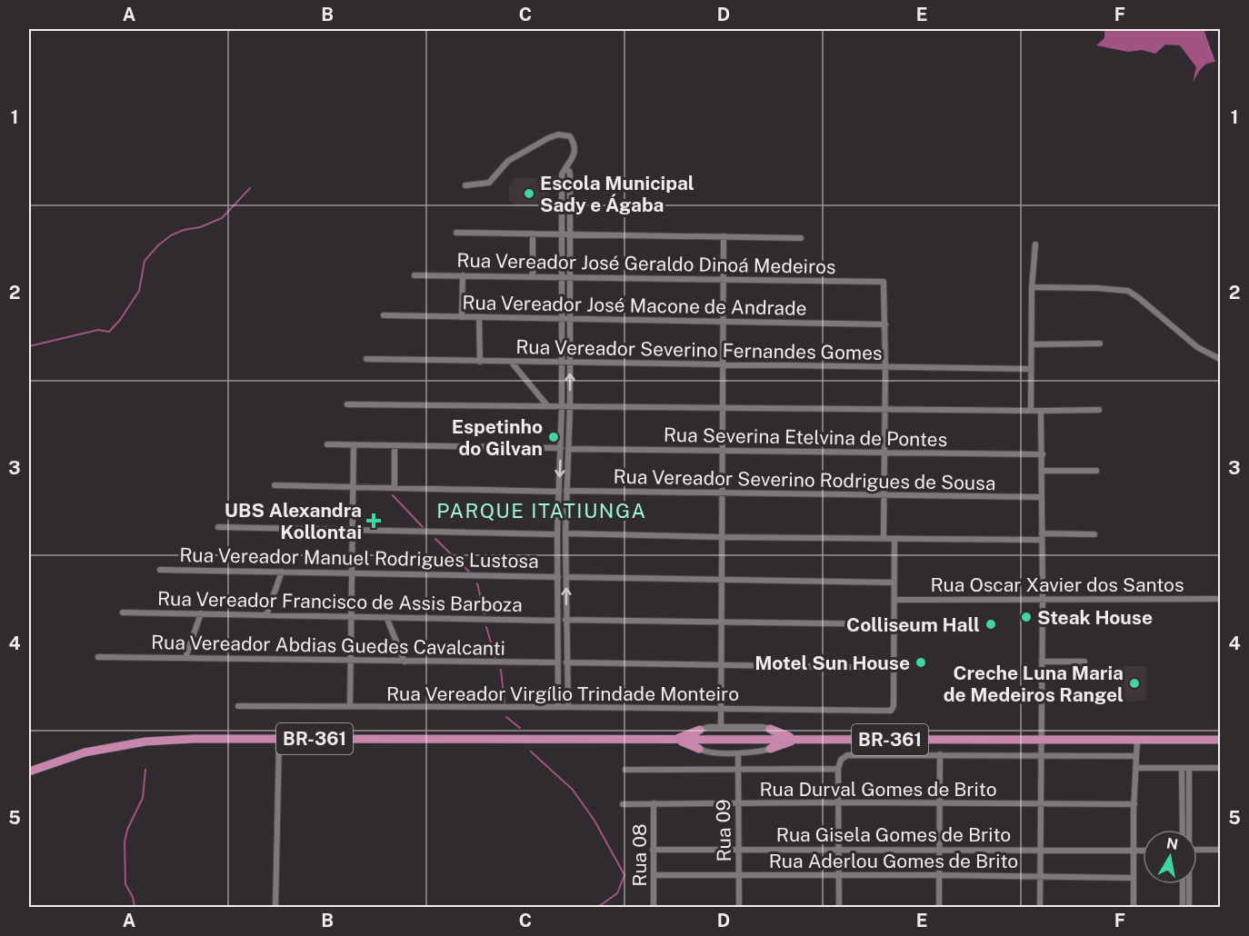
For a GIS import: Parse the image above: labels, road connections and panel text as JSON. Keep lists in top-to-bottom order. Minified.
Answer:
{"streets":{"main road":["BR-361"],"street":["Rua Vereador José Geraldo Dinoá Medeiros","Rua Vereador José Macone de Andrade","Rua Vereador Severino Fernandes Gomes","Rua Severina Etelvina de Pontes","Rua Vereador Severino Rodrigues de Sousa","Rua Vereador Manuel Rodrigues Lustosa","Rua Oscar Xavier dos Santos","Rua Vereador Francisco de Assis Barboza","Rua Vereador Abdias Guedes Cavalcanti","Rua Vereador Virgílio Trindade Monteiro","Rua Durval Gomes de Brito","Rua 09","Rua Gisela Gomes de Brito","Rua 08","Rua Aderlou Gomes de Brito"]},"crossings":[["Rua Vereador José Geraldo Dinoá Medeiros","Rua Vereador José Macone de Andrade"],["Rua Durval Gomes de Brito","Rua 09"],["Rua Durval Gomes de Brito","Rua 08"],["Rua 09","Rua Gisela Gomes de Brito"],["Rua 09","Rua Aderlou Gomes de Brito"],["Rua Gisela Gomes de Brito","Rua 08"],["Rua 08","Rua Aderlou Gomes de Brito"]],"districts":["PARQUE ITATIUNGA"],"places":{"other":["Escola Municipal Sady e Ágaba","Espetinho do Gilvan","Steak House","Colliseum Hall","Motel Sun House","Creche Luna Maria de Medeiros Rangel"],"health":["UBS Alexandra Kollontai"]},"north":"top","grid":{"columns":["A","B","C","D","E","F"],"rows":["1","2","3","4","5"]}}
